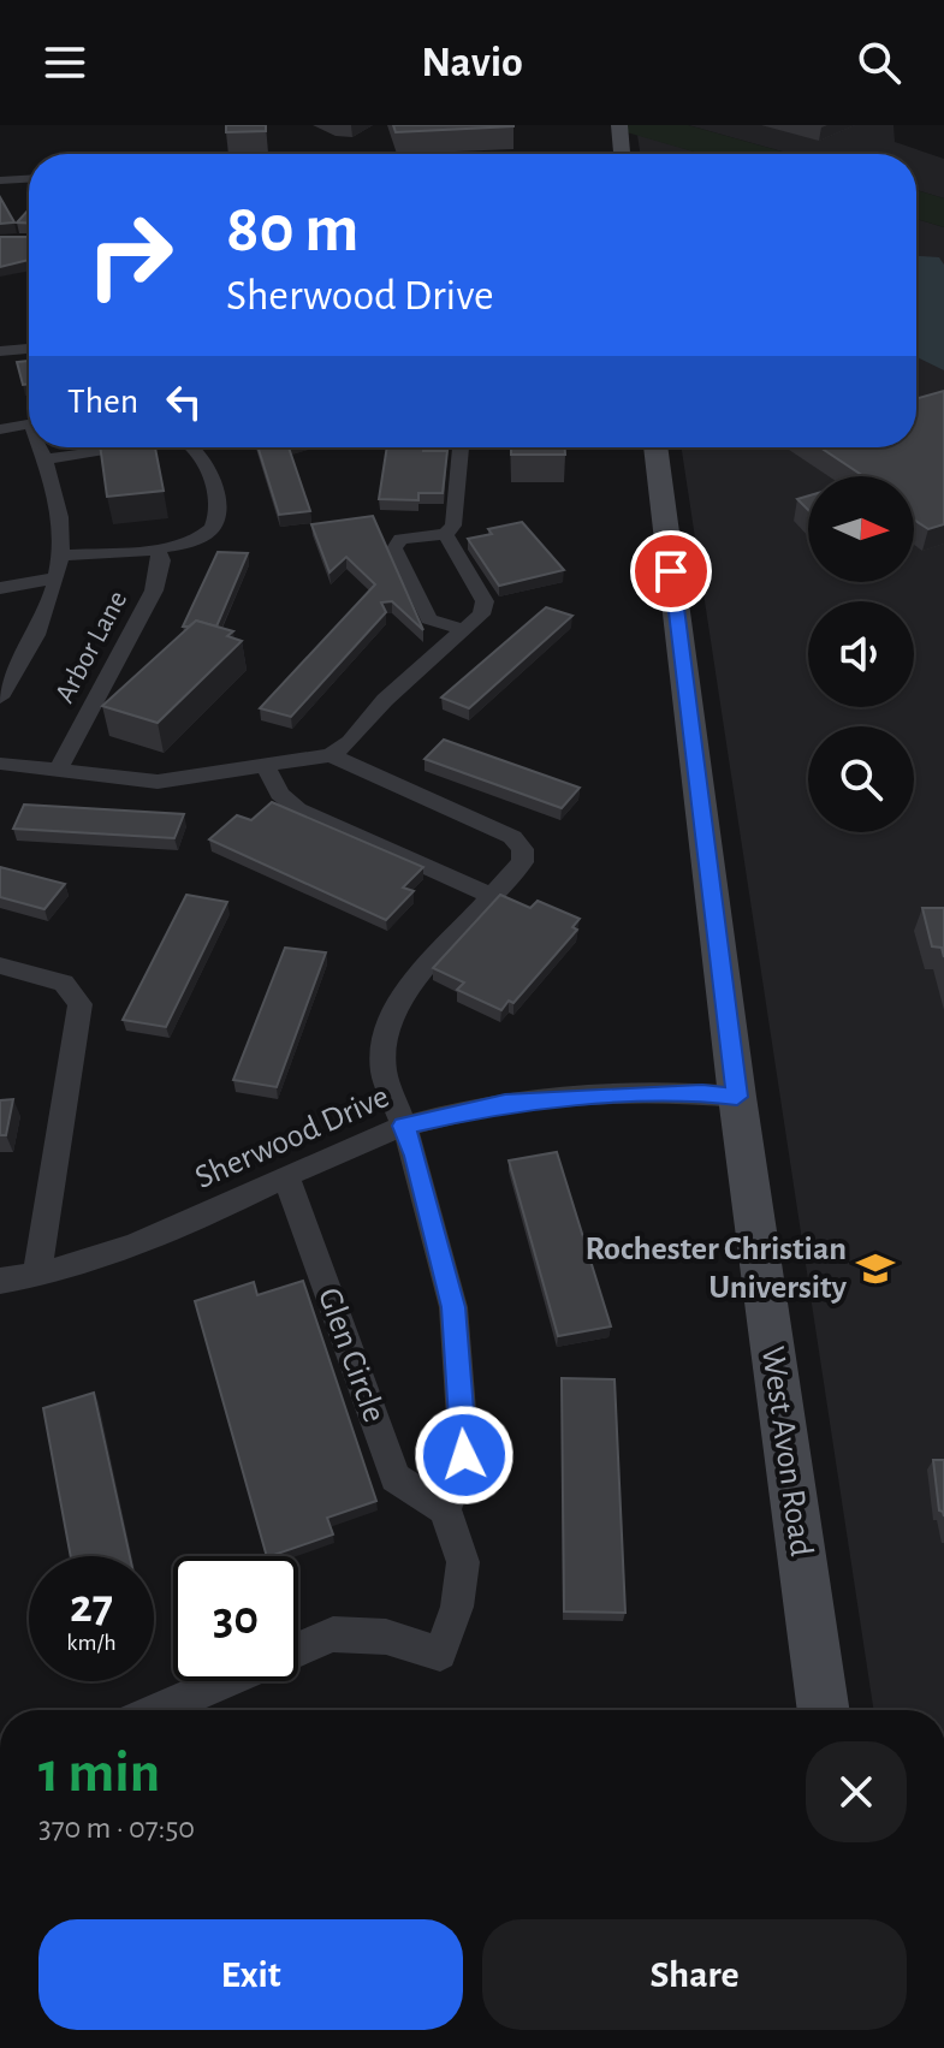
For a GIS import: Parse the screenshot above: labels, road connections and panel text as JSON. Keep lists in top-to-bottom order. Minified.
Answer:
{"streets":{"main road":["West Avon Road"],"street":["Arbor Lane","Sherwood Drive","Glen Circle"]},"crossings":[["Sherwood Drive","Glen Circle"],["Sherwood Drive","West Avon Road"]],"places":{"school or university":["Rochester Christian University"]},"north":"right","page":{"header":"Navio","turn":["80 m","Sherwood Drive"],"then":"Then","speed":"27 km/h","limit":"30","heading":["1 min","370 m · 07:50"],"buttons":["Exit","Share"]}}
